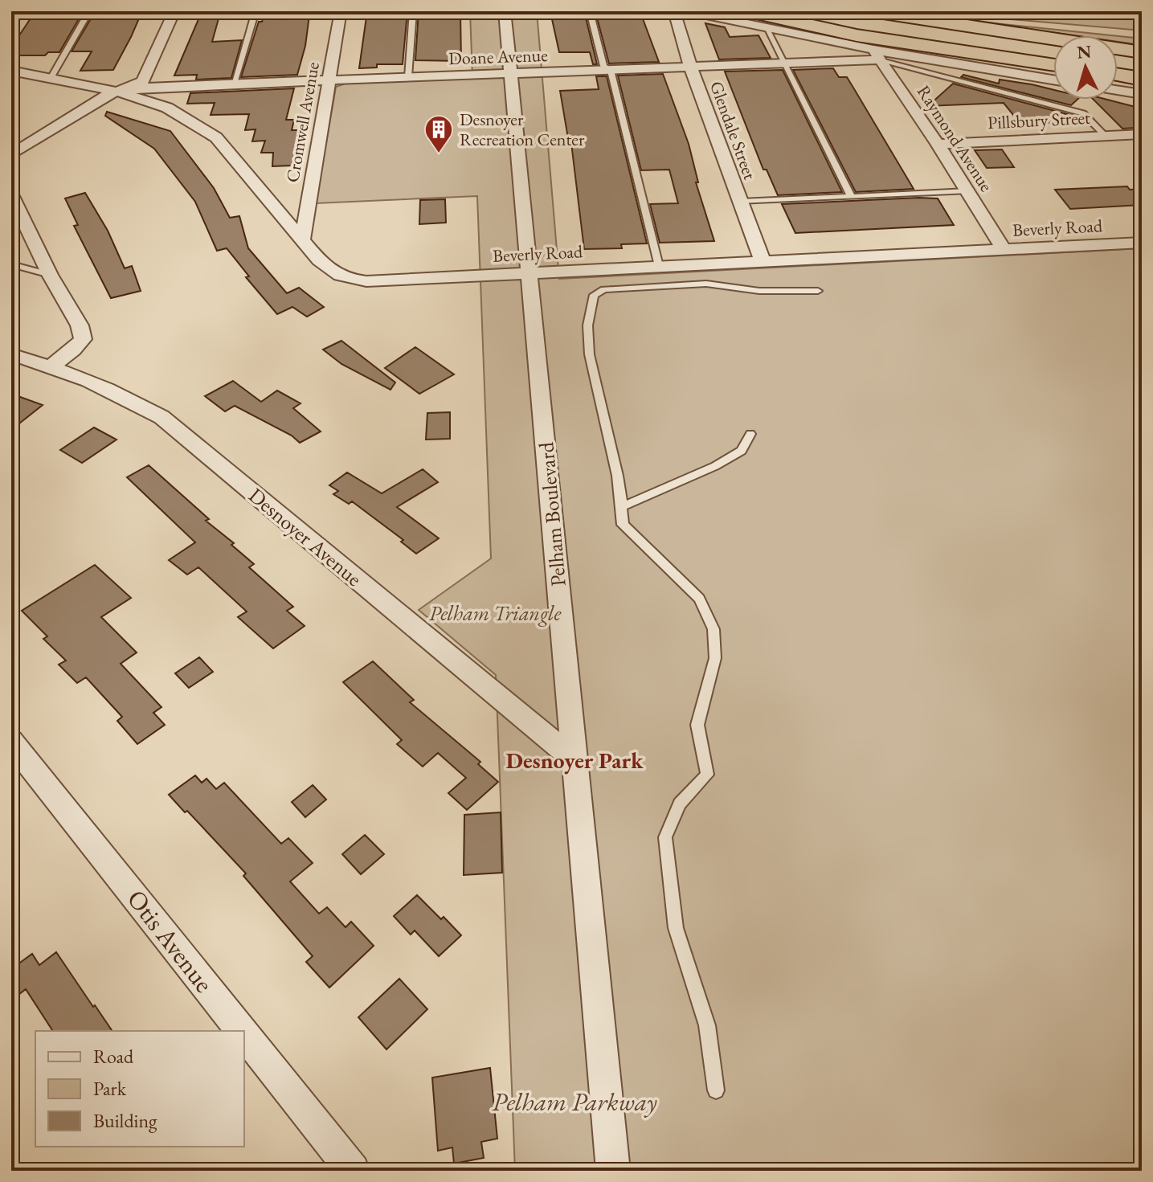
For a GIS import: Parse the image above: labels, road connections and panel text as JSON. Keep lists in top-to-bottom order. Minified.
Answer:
{"streets":{"street":["Doane Avenue","Pillsbury Street","Cromwell Avenue","Glendale Street","Raymond Avenue","Beverly Road","Pelham Boulevard","Desnoyer Avenue","Otis Avenue"]},"crossings":[["Doane Avenue","Cromwell Avenue"],["Doane Avenue","Glendale Street"],["Doane Avenue","Raymond Avenue"],["Doane Avenue","Beverly Road"],["Doane Avenue","Pelham Boulevard"],["Pillsbury Street","Raymond Avenue"],["Cromwell Avenue","Beverly Road"],["Glendale Street","Beverly Road"],["Raymond Avenue","Beverly Road"],["Beverly Road","Pelham Boulevard"],["Pelham Boulevard","Desnoyer Avenue"]],"districts":["Desnoyer Park"],"parks":["Pelham Triangle","Pelham Parkway"],"places":{"building":["Desnoyer Recreation Center"]},"legend":["Road","Park","Building"],"north":"top"}
